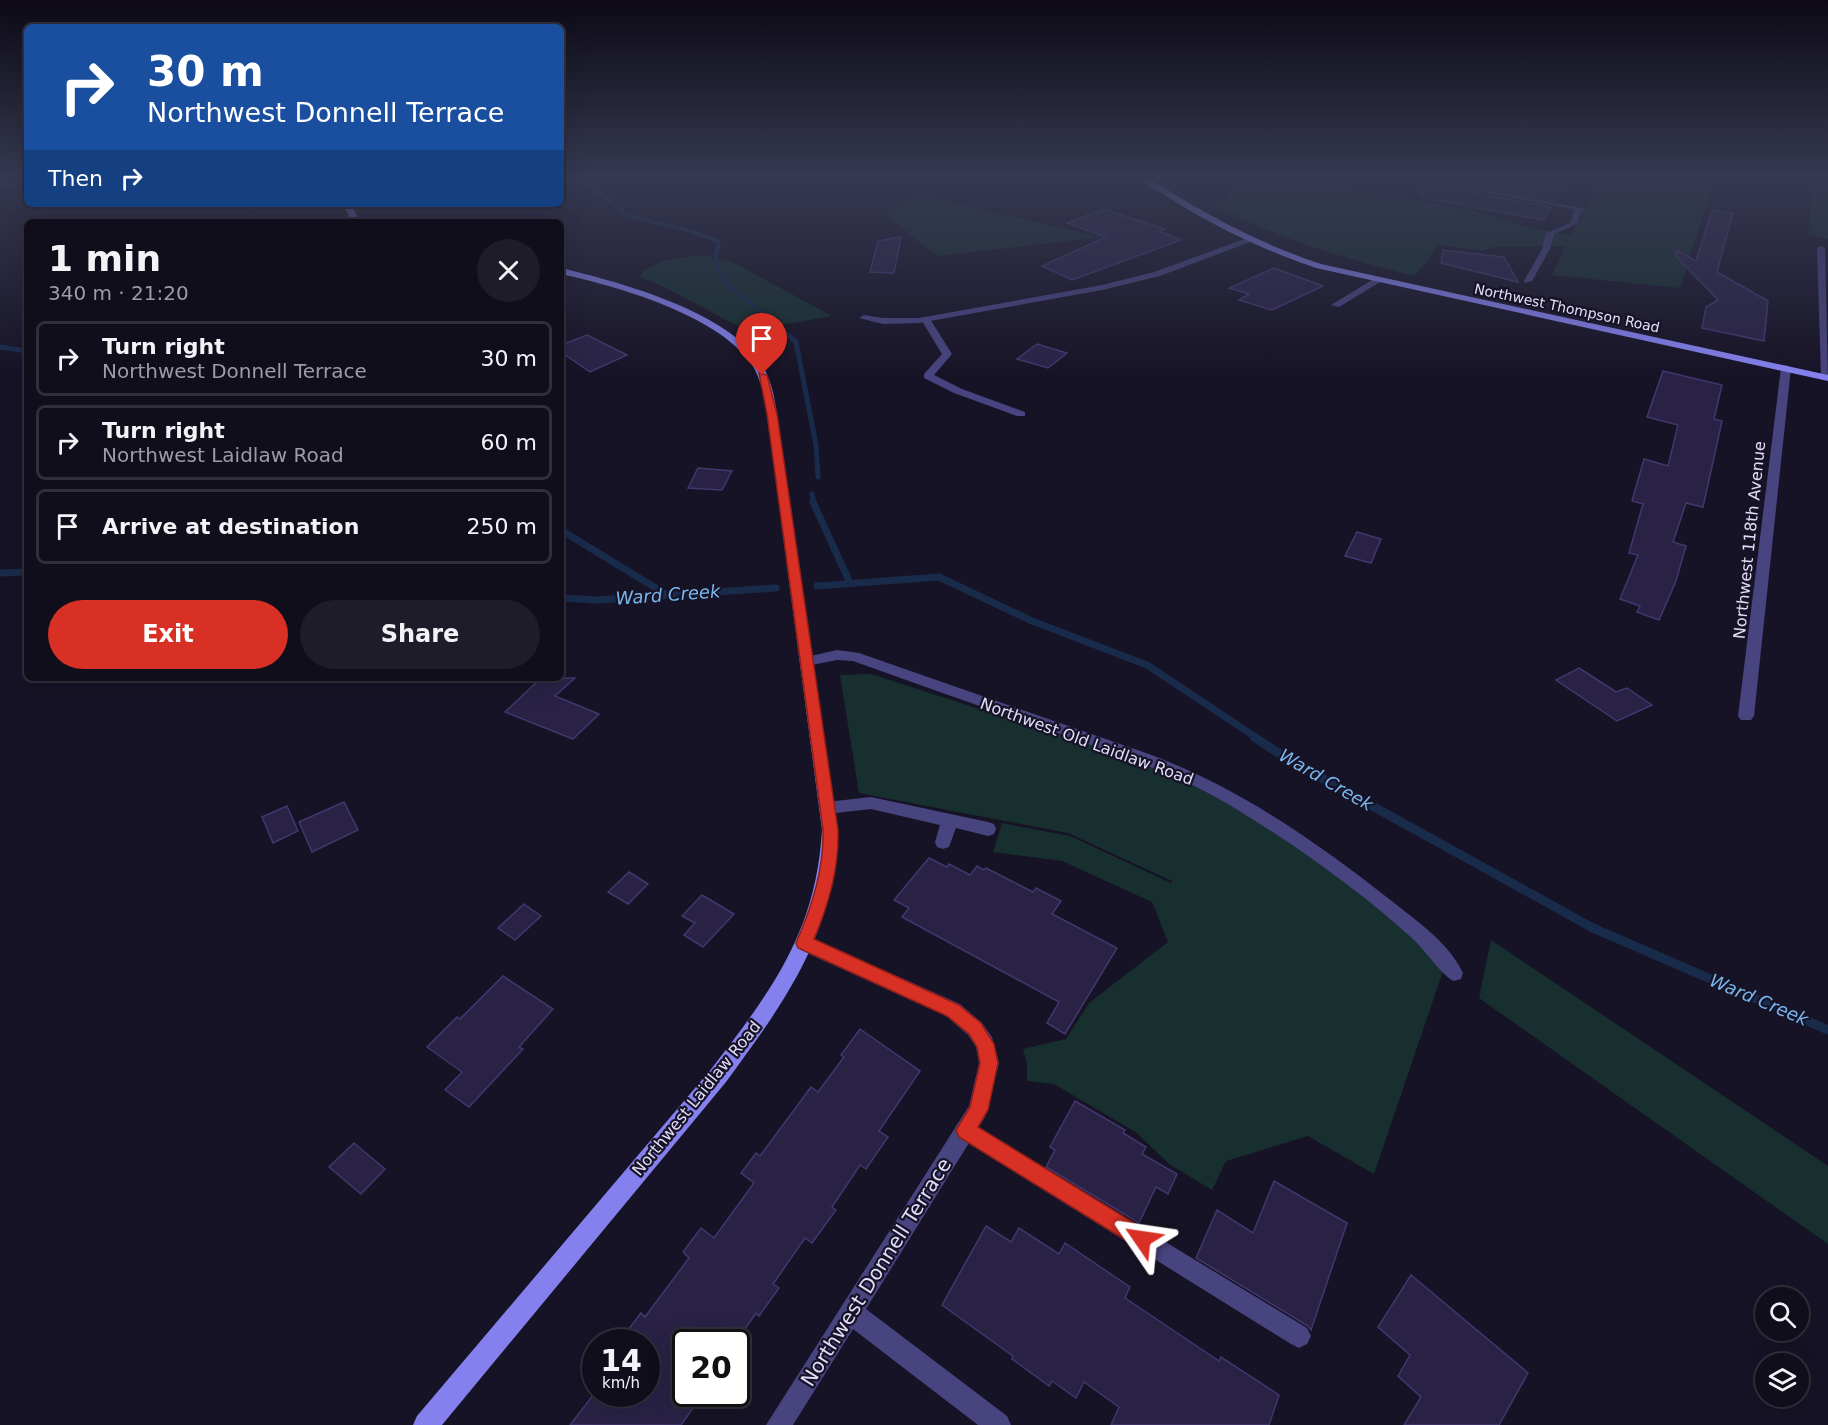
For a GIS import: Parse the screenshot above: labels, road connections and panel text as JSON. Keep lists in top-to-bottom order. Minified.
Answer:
{"streets":{"street":["Northwest Thompson Road","Northwest 118th Avenue","Northwest Old Laidlaw Road","Northwest Laidlaw Road","Northwest Donnell Terrace"]},"crossings":[["Northwest Thompson Road","Northwest 118th Avenue"],["Northwest Old Laidlaw Road","Northwest Laidlaw Road"],["Northwest Laidlaw Road","Northwest Donnell Terrace"]],"water":["Ward Creek"],"page":{"turn":["30 m","Northwest Donnell Terrace"],"then":"Then","heading":["1 min","340 m · 21:20"],"list":[{"name":"Turn right","note":"Northwest Donnell Terrace","value":"30 m"},{"name":"Turn right","note":"Northwest Laidlaw Road","value":"60 m"},{"name":"Arrive at destination","value":"250 m"}],"buttons":["Exit","Share"],"speed":"14 km/h","limit":"20"}}
